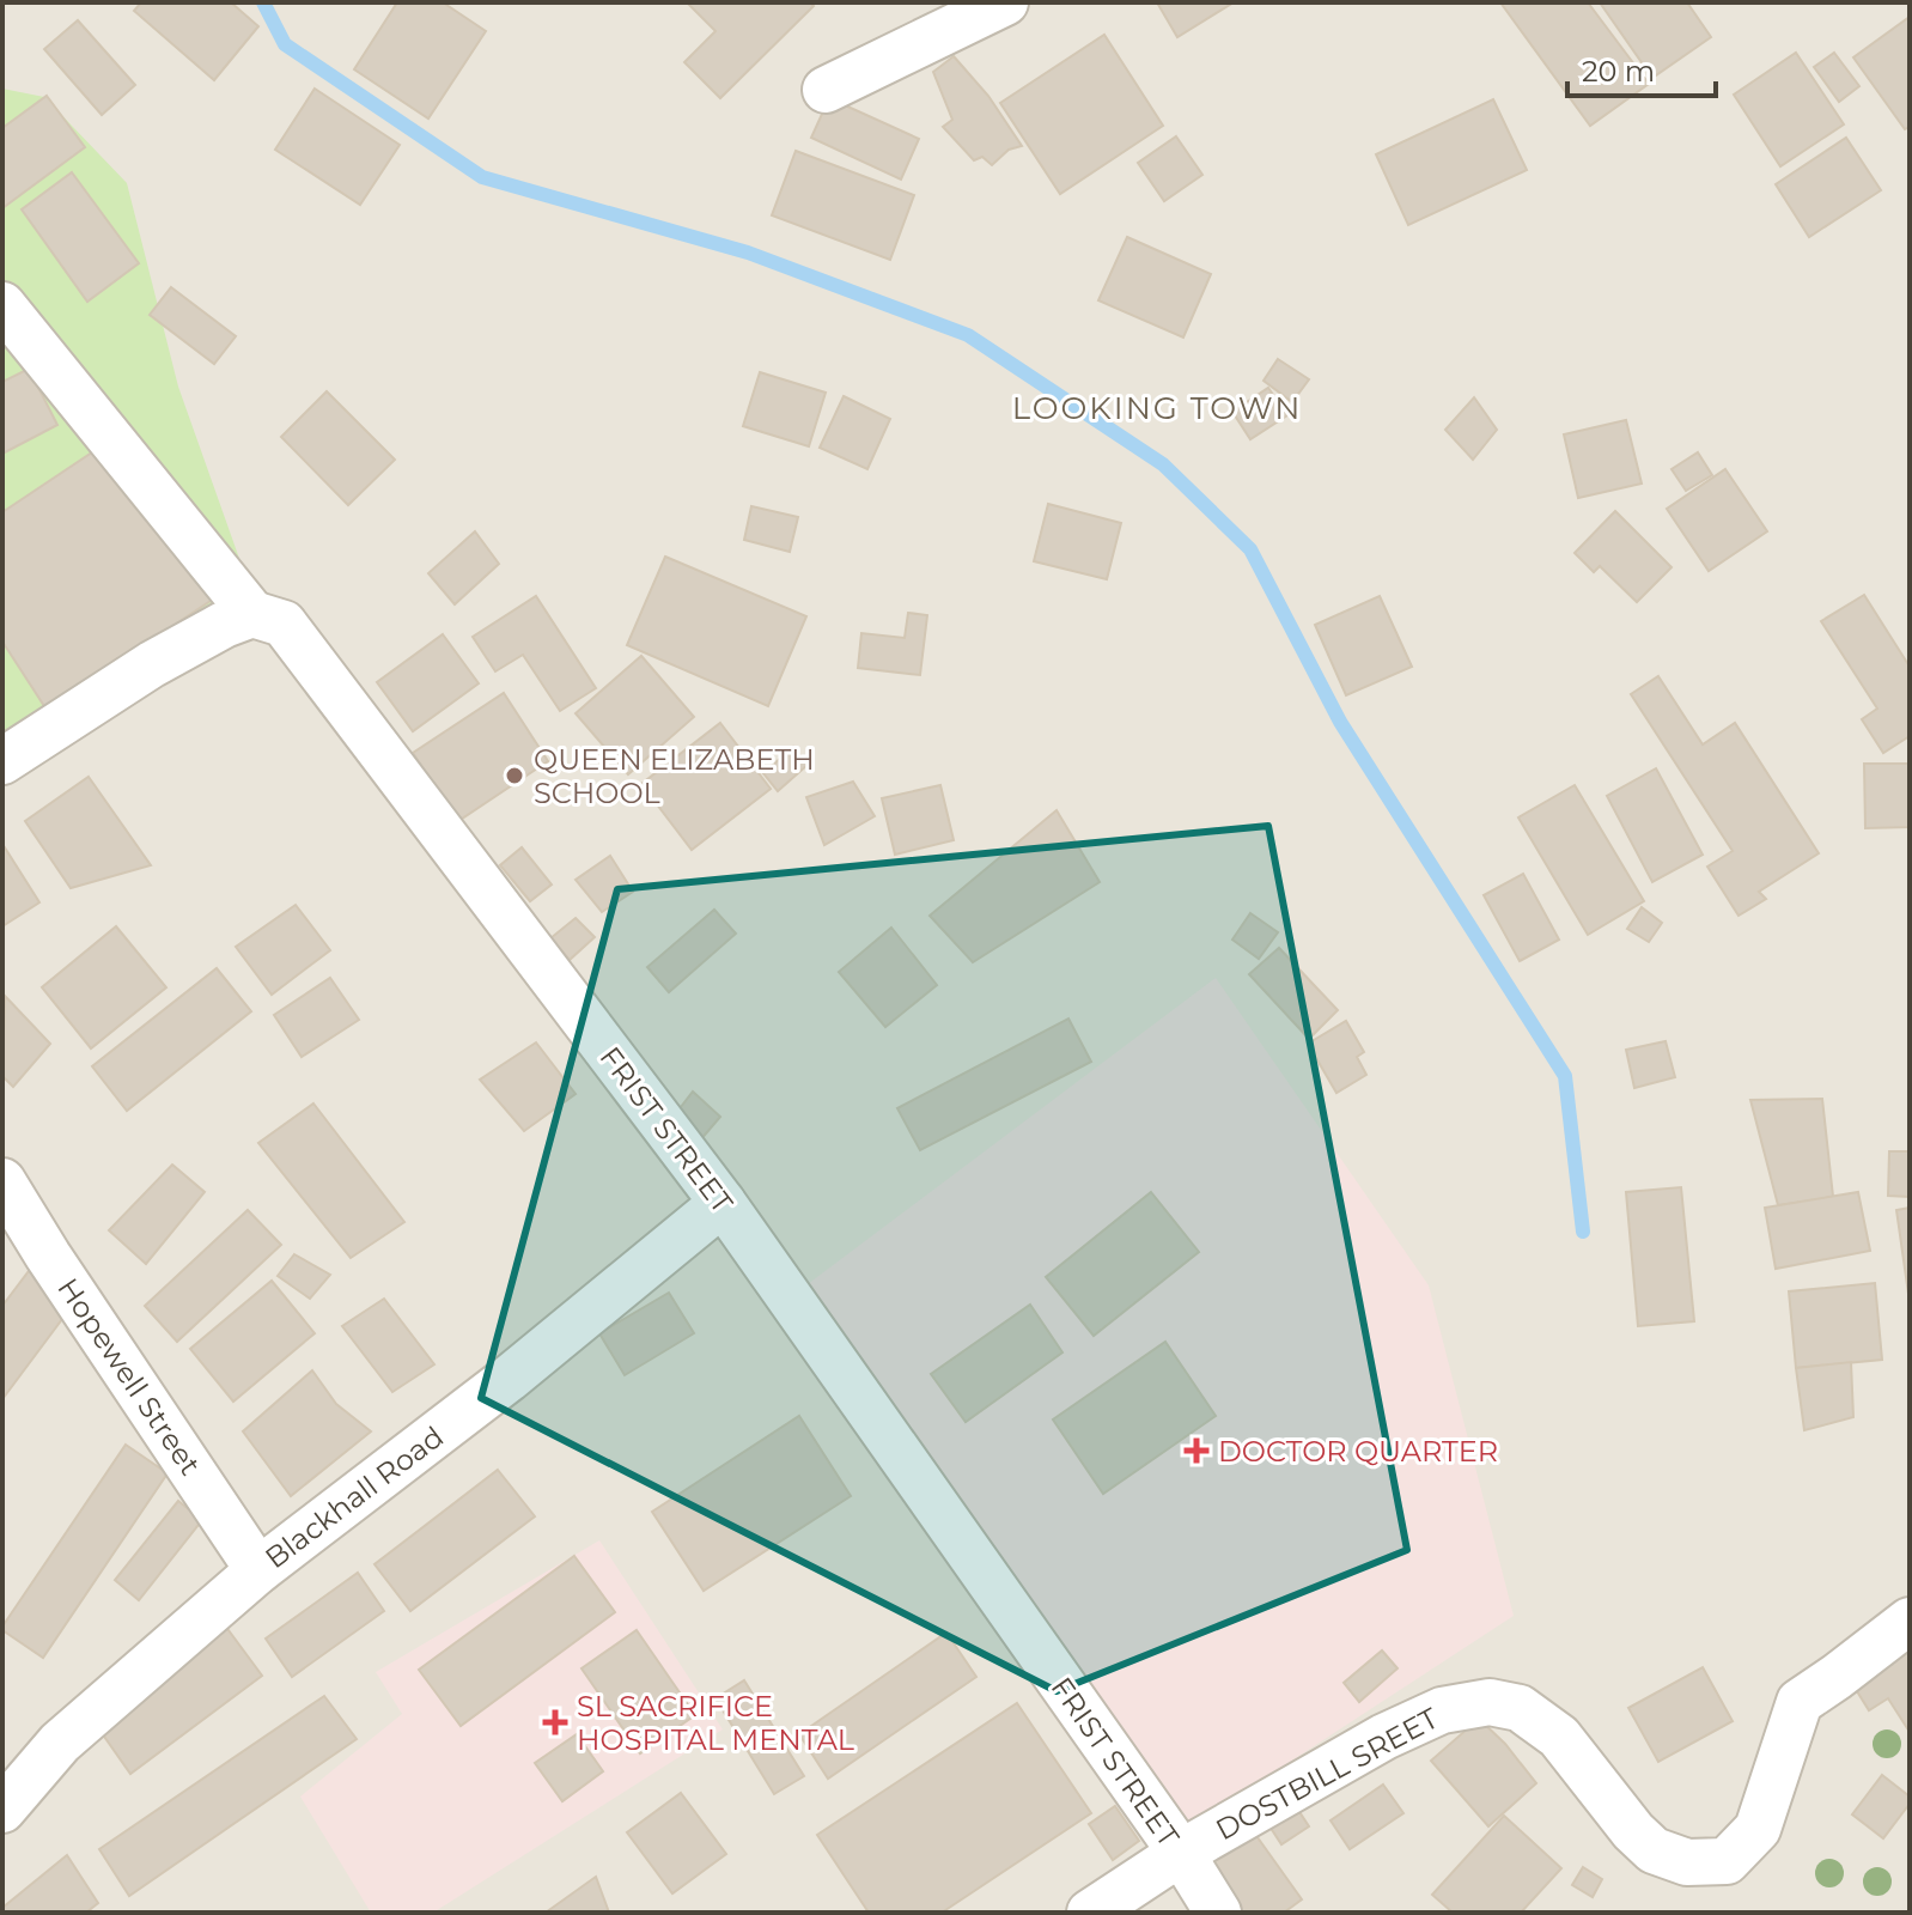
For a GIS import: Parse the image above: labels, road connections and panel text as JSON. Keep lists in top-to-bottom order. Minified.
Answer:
{"streets":{"street":["FRIST STREET","Hopewell Street","Blackhall Road","DOSTBILL SREET"]},"crossings":[["FRIST STREET","Blackhall Road"],["FRIST STREET","DOSTBILL SREET"],["Hopewell Street","Blackhall Road"]],"districts":["LOOKING TOWN"],"places":{"other":["QUEEN ELIZABETH SCHOOL"],"health":["DOCTOR QUARTER","SL SACRIFICE HOSPITAL MENTAL"]},"scale_bar":"20 m"}
